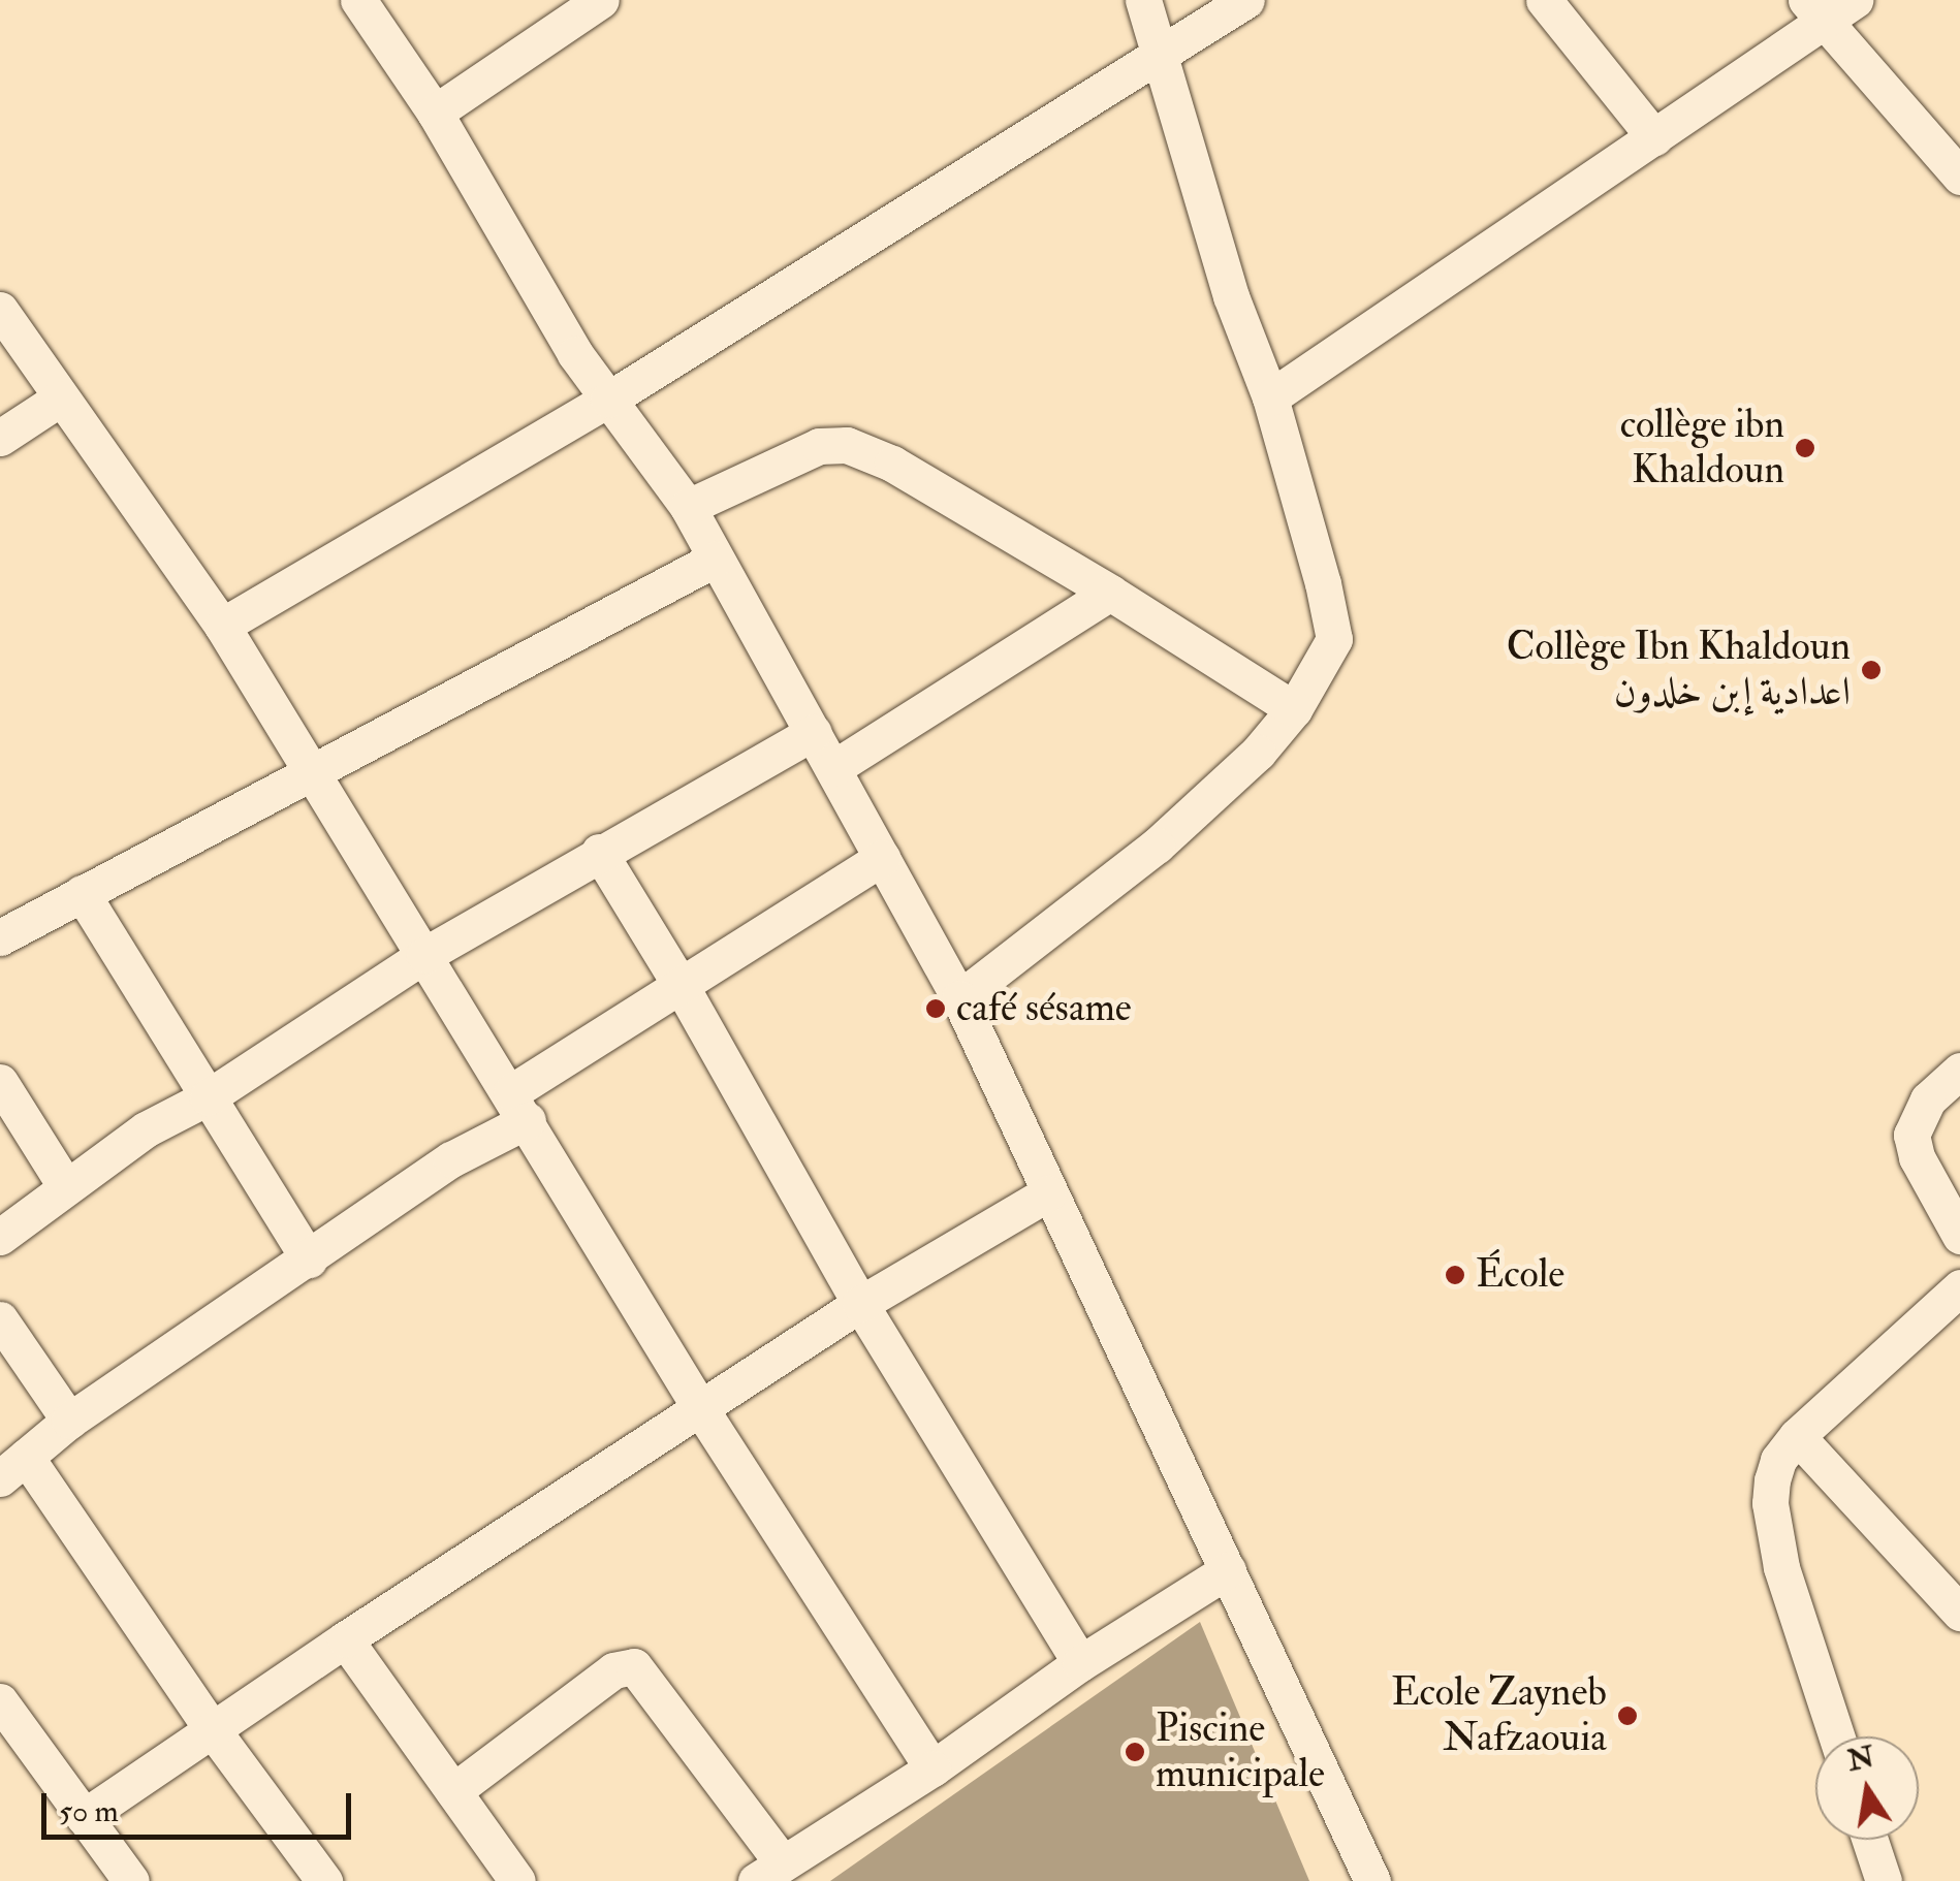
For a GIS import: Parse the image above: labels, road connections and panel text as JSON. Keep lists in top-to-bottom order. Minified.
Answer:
{"places":["collège ibn Khaldoun","Collège Ibn Khaldoun اعدادية إبن خلدون","café sésame","École","Ecole Zayneb Nafzaouia","Piscine municipale"],"scale_bar":"50 m","north":"top"}
